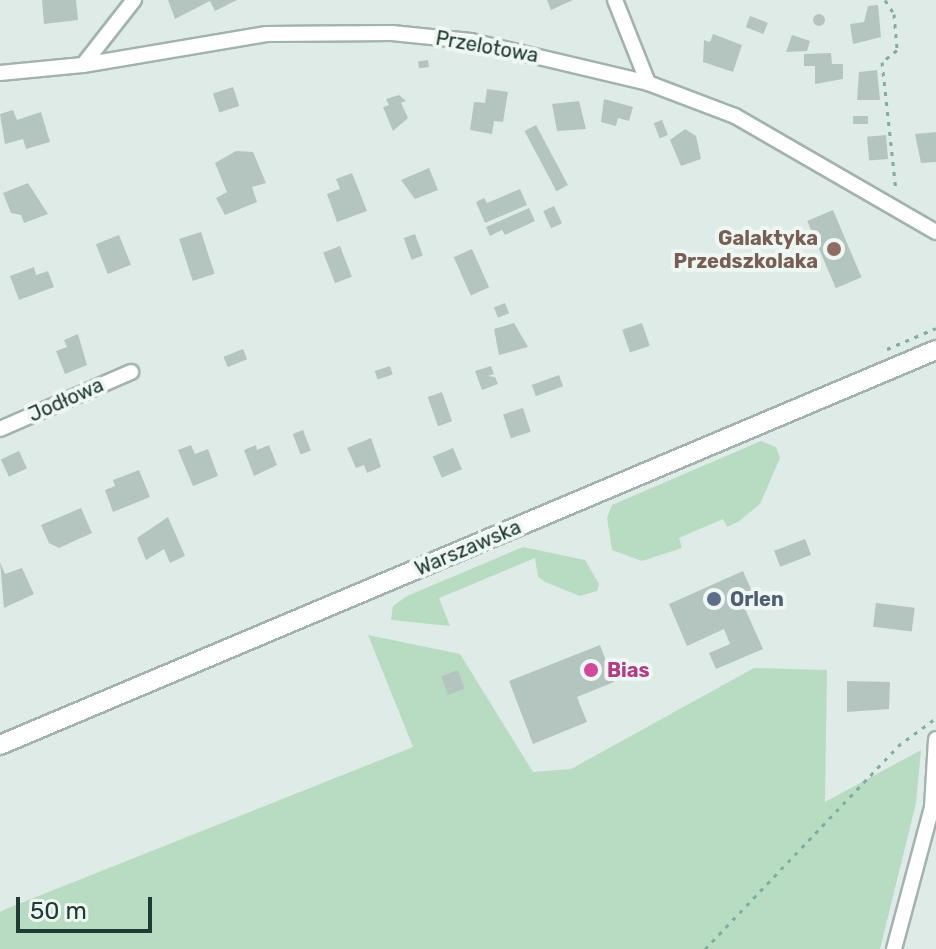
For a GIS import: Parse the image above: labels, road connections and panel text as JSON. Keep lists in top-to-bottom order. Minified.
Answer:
{"streets":{"street":["Przelotowa","Jodłowa","Warszawska"]},"places":["Galaktyka Przedszkolaka","Orlen","Bias"],"scale_bar":"50 m"}
